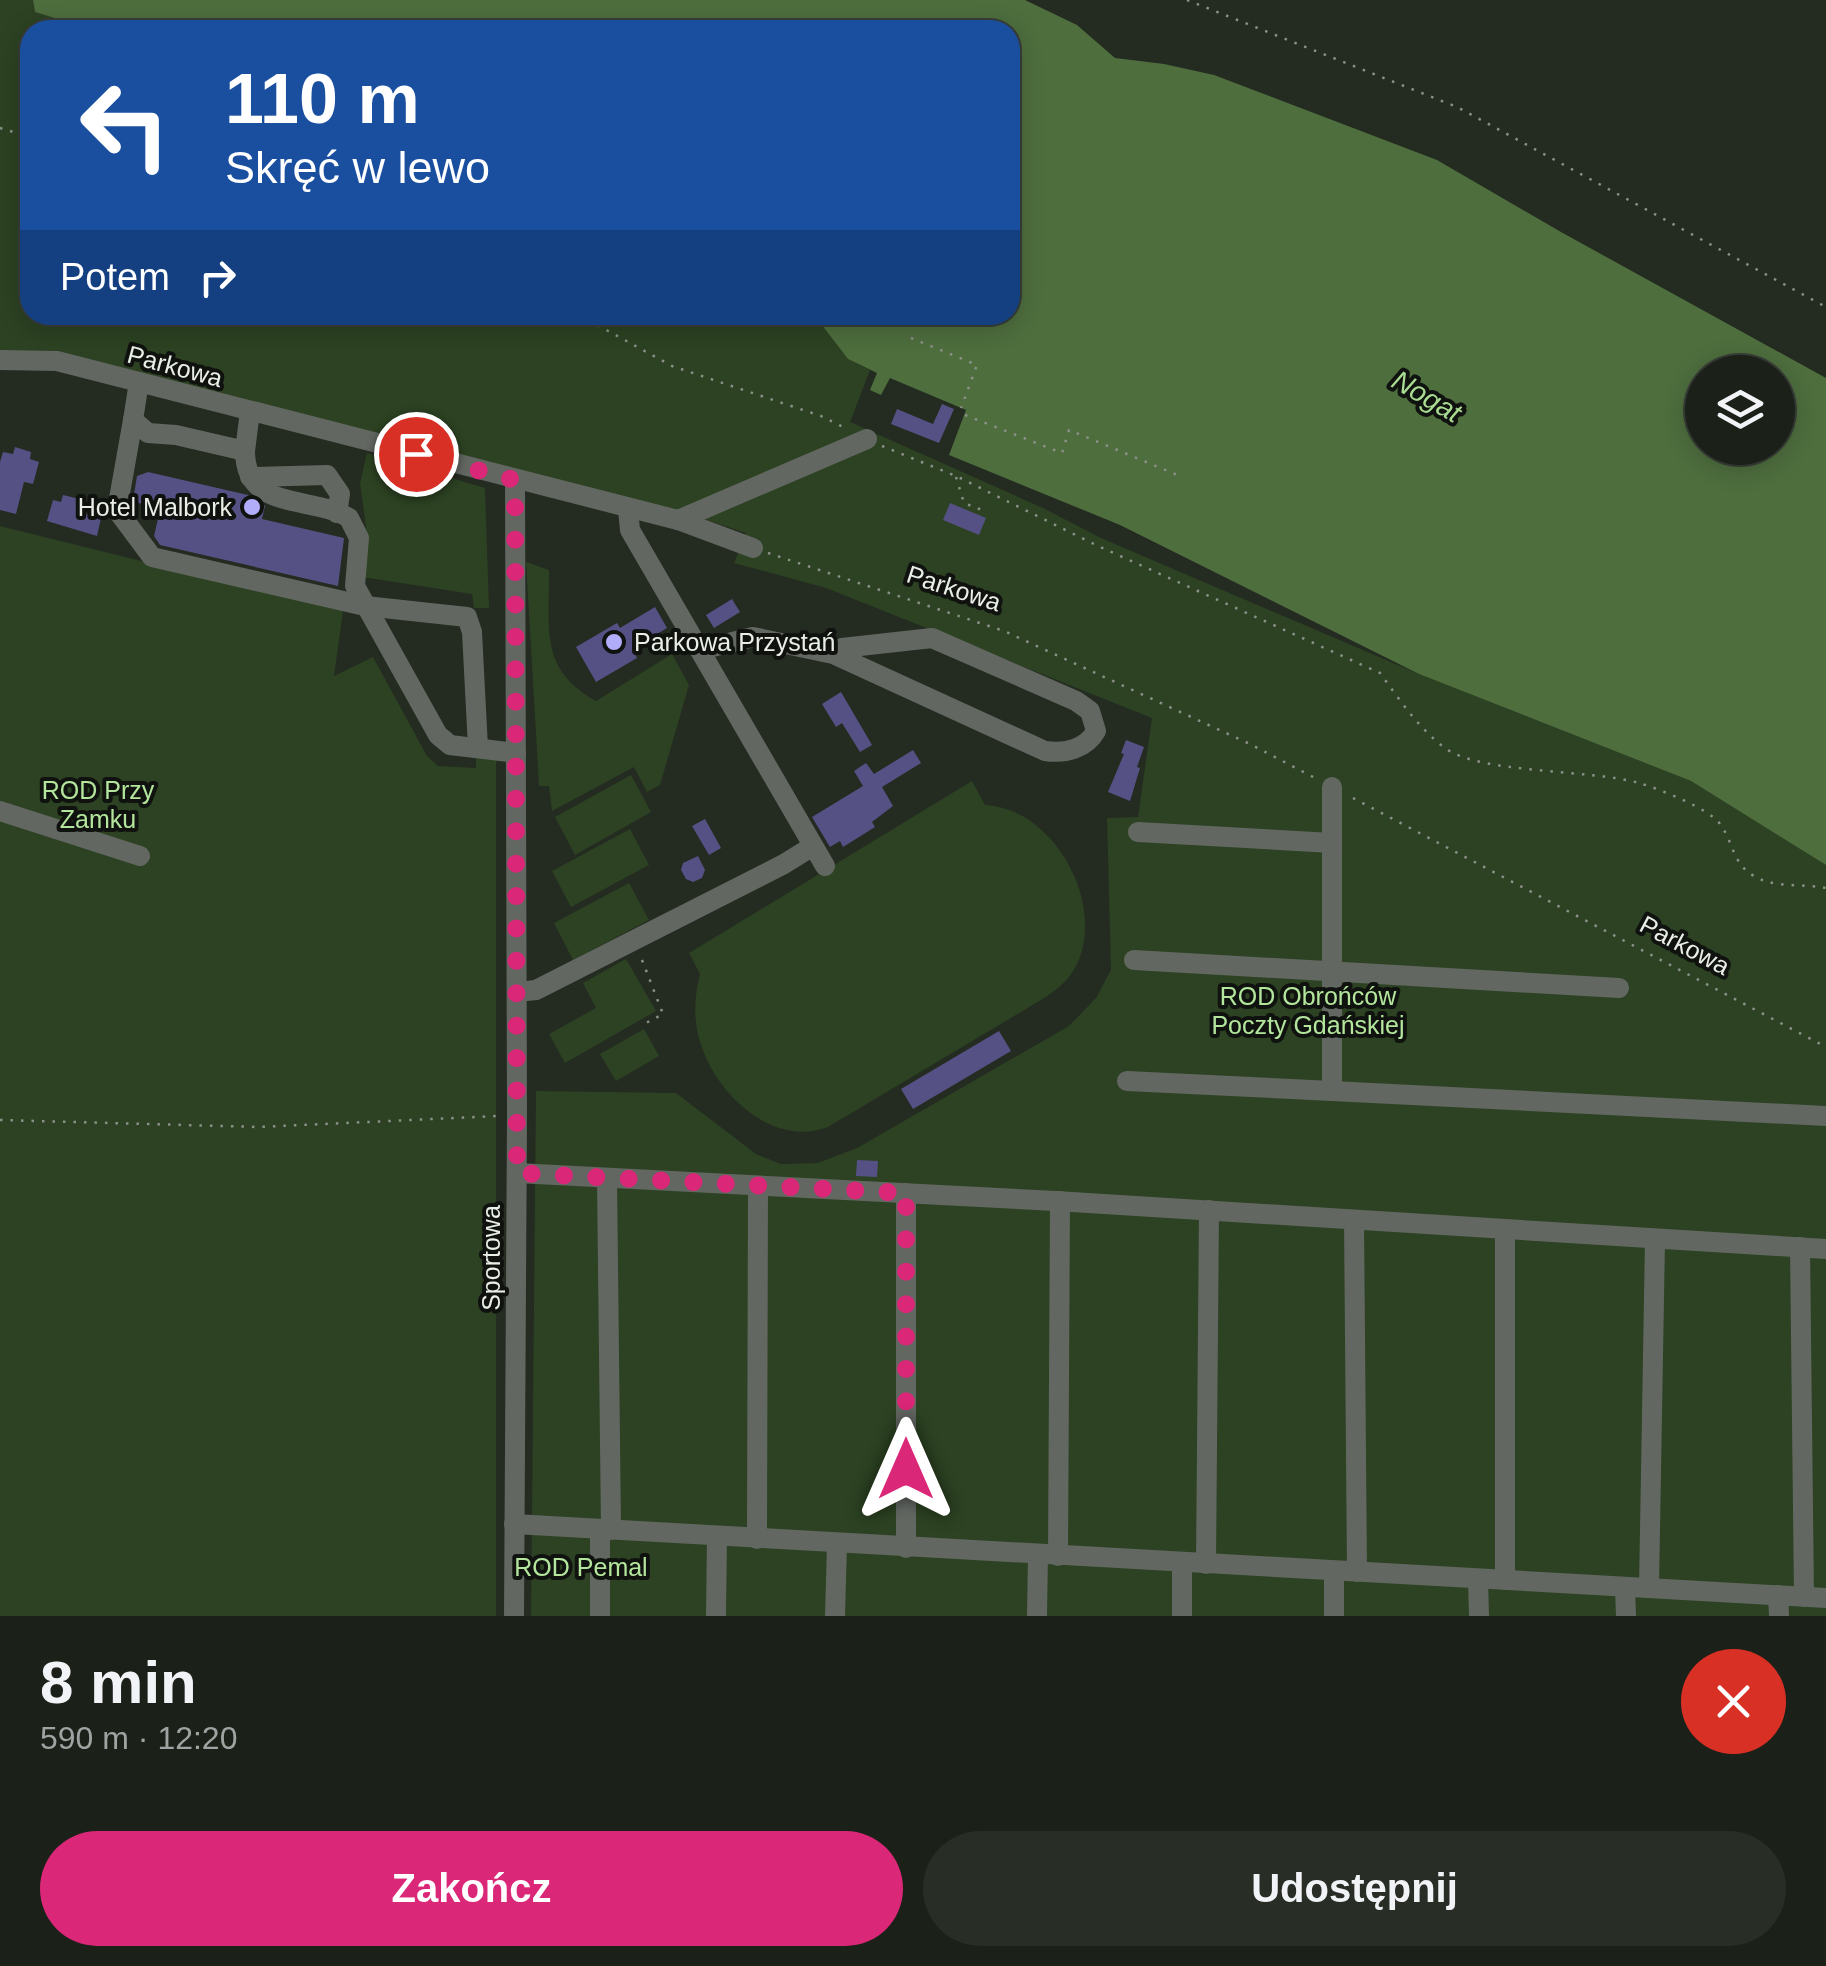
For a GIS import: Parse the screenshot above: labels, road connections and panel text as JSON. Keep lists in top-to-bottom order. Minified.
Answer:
{"streets":{"street":["Parkowa","Sportowa"]},"crossings":[["Parkowa","Sportowa"]],"water":["Nogat"],"parks":["ROD Przy Zamku","ROD Obrońców Poczty Gdańskiej","ROD Pemal"],"places":["Hotel Malbork","Parkowa Przystań"],"page":{"turn":["110 m","Skręć w lewo"],"then":"Potem","heading":["8 min","590 m · 12:20"],"buttons":["Zakończ","Udostępnij"]}}
